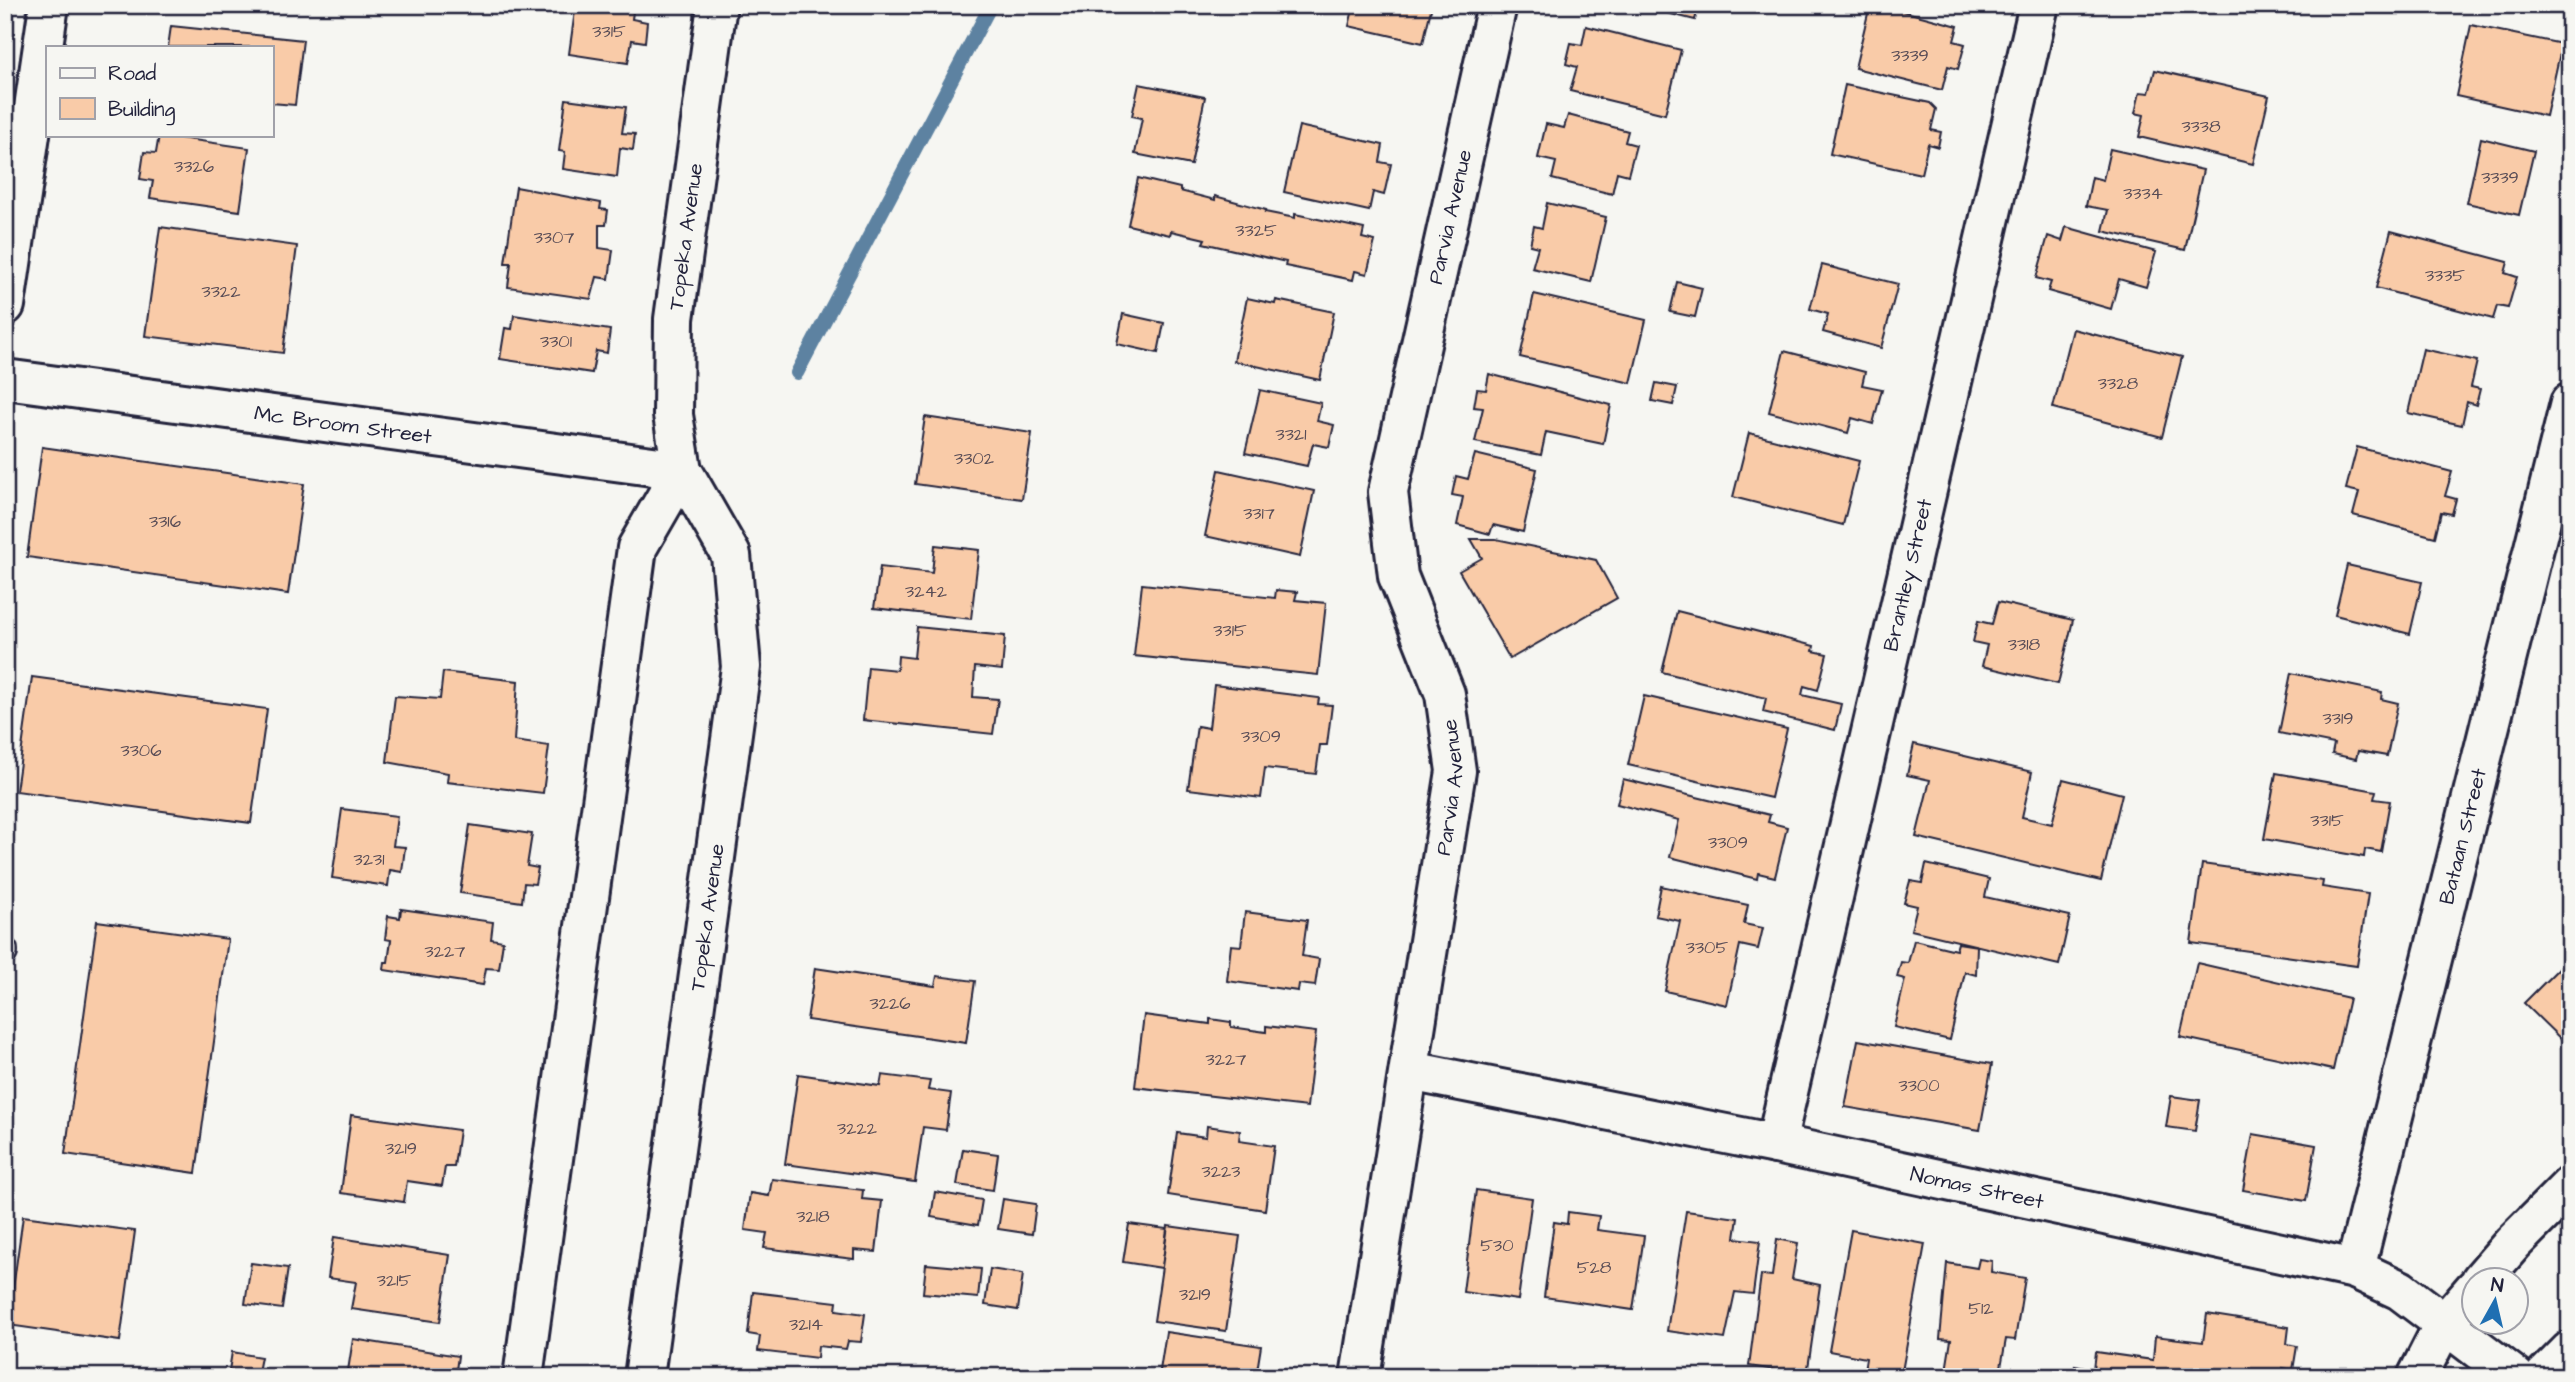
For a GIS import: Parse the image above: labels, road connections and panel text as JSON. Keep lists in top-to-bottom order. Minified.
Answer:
{"streets":{"street":["Parvia Avenue","Topeka Avenue","Mc Broom Street","Brantley Street","Bataan Street","Nomas Street"]},"crossings":[["Parvia Avenue","Nomas Street"],["Topeka Avenue","Mc Broom Street"],["Brantley Street","Nomas Street"],["Bataan Street","Nomas Street"]],"house_numbers":["3315","3339","3338","3326","3339","3334","3325","3307","3335","3322","3301","3328","3321","3302","3317","3316","3242","3315","3318","3319","3309","3306","3315","3309","3231","3305","3227","3226","3227","3300","3222","3219","3223","3218","530","528","3215","3219","512","3214"],"legend":["Road","Building"],"north":"top"}
